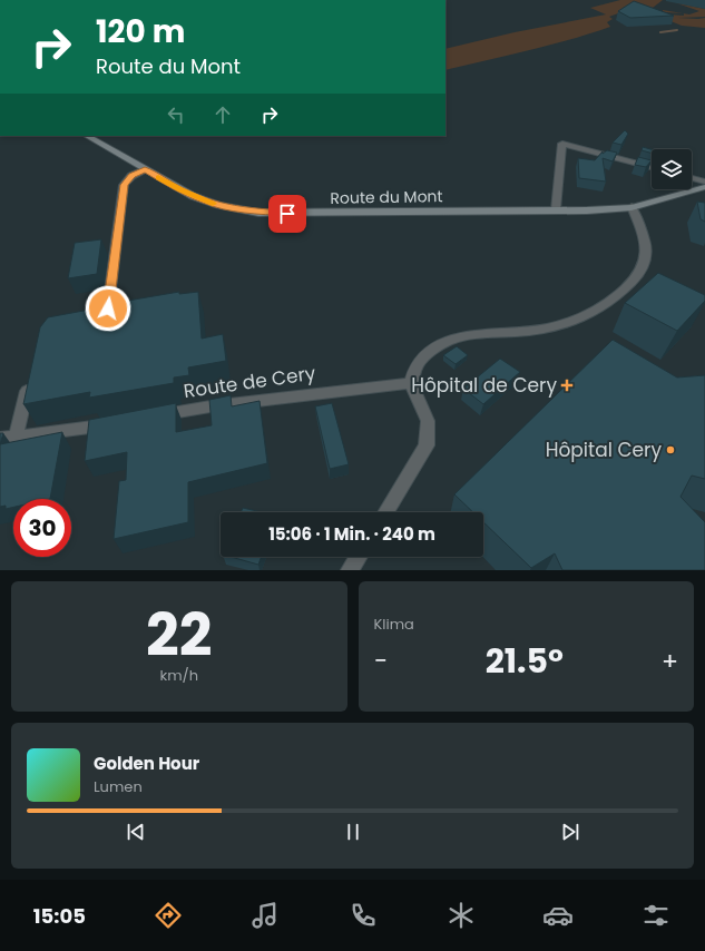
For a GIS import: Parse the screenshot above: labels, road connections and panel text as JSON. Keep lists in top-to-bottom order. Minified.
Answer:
{"streets":{"main road":["Route du Mont"],"street":["Route de Cery"]},"places":{"health":["Hôpital de Cery"],"other":["Hôpital Cery"]},"page":{"turn":["120 m","Route du Mont"],"limit":"30","trip":"15:06 · 1 Min. · 240 m","tile":[["22","km/h"],"Klima"],"heat":["−","21.5°","+"],"song":["Golden Hour","Lumen"],"tabs":"15:05"}}
